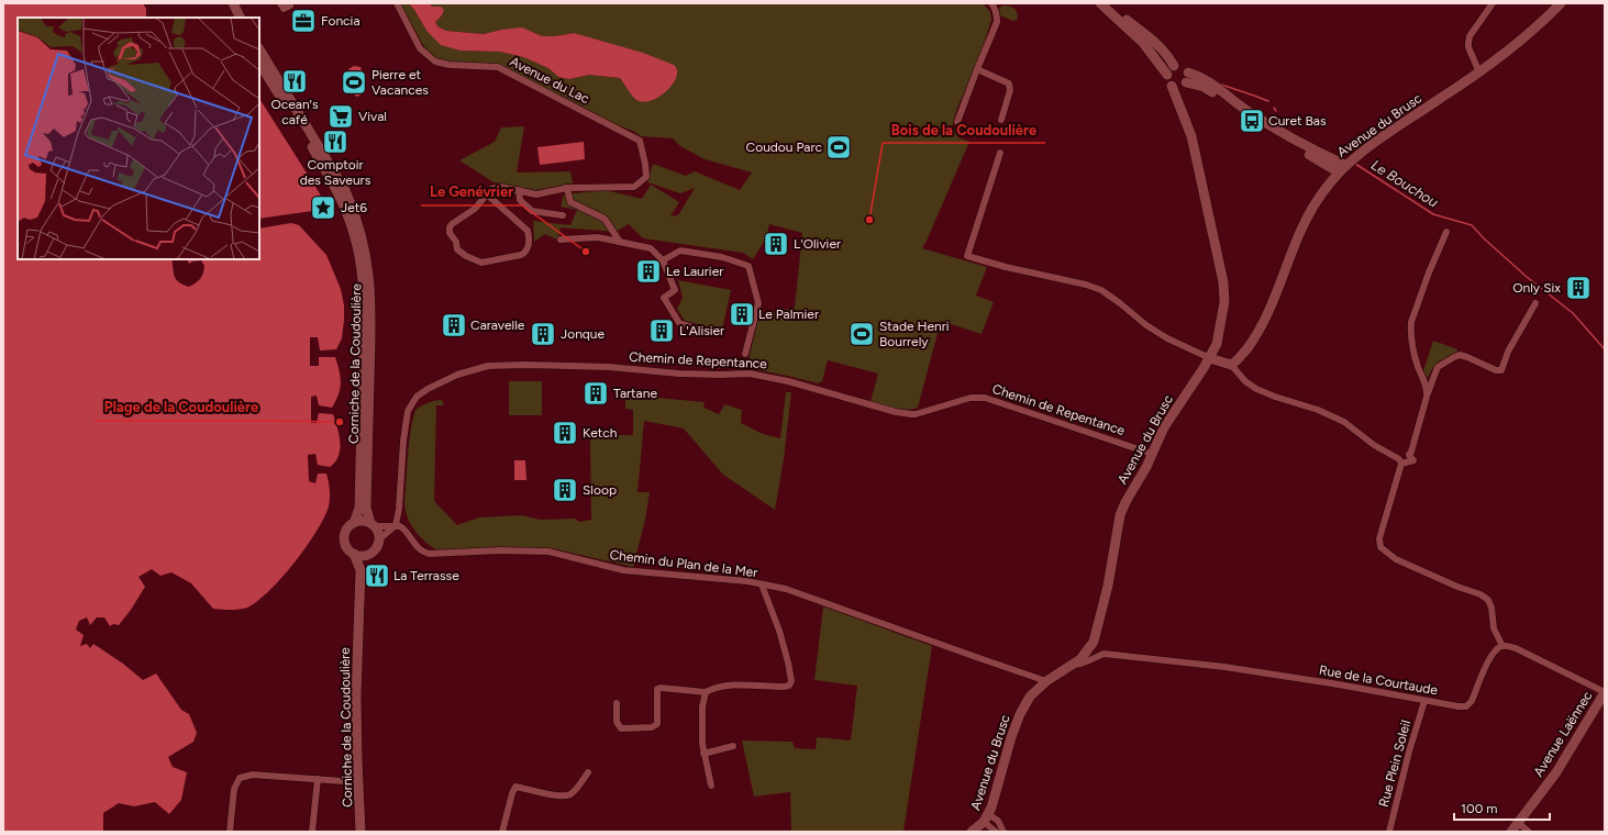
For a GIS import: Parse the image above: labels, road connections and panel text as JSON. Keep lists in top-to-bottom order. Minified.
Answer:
{"streets":{"street":["Avenue du Lac","Avenue du Brusc","Chemin de Repentance","Corniche de la Coudoulière","Chemin du Plan de la Mer","Rue de la Courtaude","Avenue Laënnec","Rue Plein Soleil"]},"crossings":[["Avenue du Brusc","Chemin de Repentance"],["Avenue du Brusc","Chemin du Plan de la Mer"],["Avenue du Brusc","Rue de la Courtaude"],["Chemin de Repentance","Chemin du Plan de la Mer"],["Rue de la Courtaude","Rue Plein Soleil"]],"water":["Le Bouchou"],"places":{"office":["Foncia"],"restaurant":["Ocean's café","Comptoir des Saveurs","La Terrasse"],"sports":["Pierre et Vacances","Coudou Parc","Stade Henri Bourrely"],"supermarket":["Vival"],"bus stop":["Curet Bas"],"place":["Jet6"],"other":["Bois de la Coudoulière","Le Genévrier","Plage de la Coudoulière"],"building":["L'Olivier","Le Laurier","Only Six","Le Palmier","Caravelle","L'Alisier","Jonque","Tartane","Ketch","Sloop"]},"scale_bar":"100 m"}
